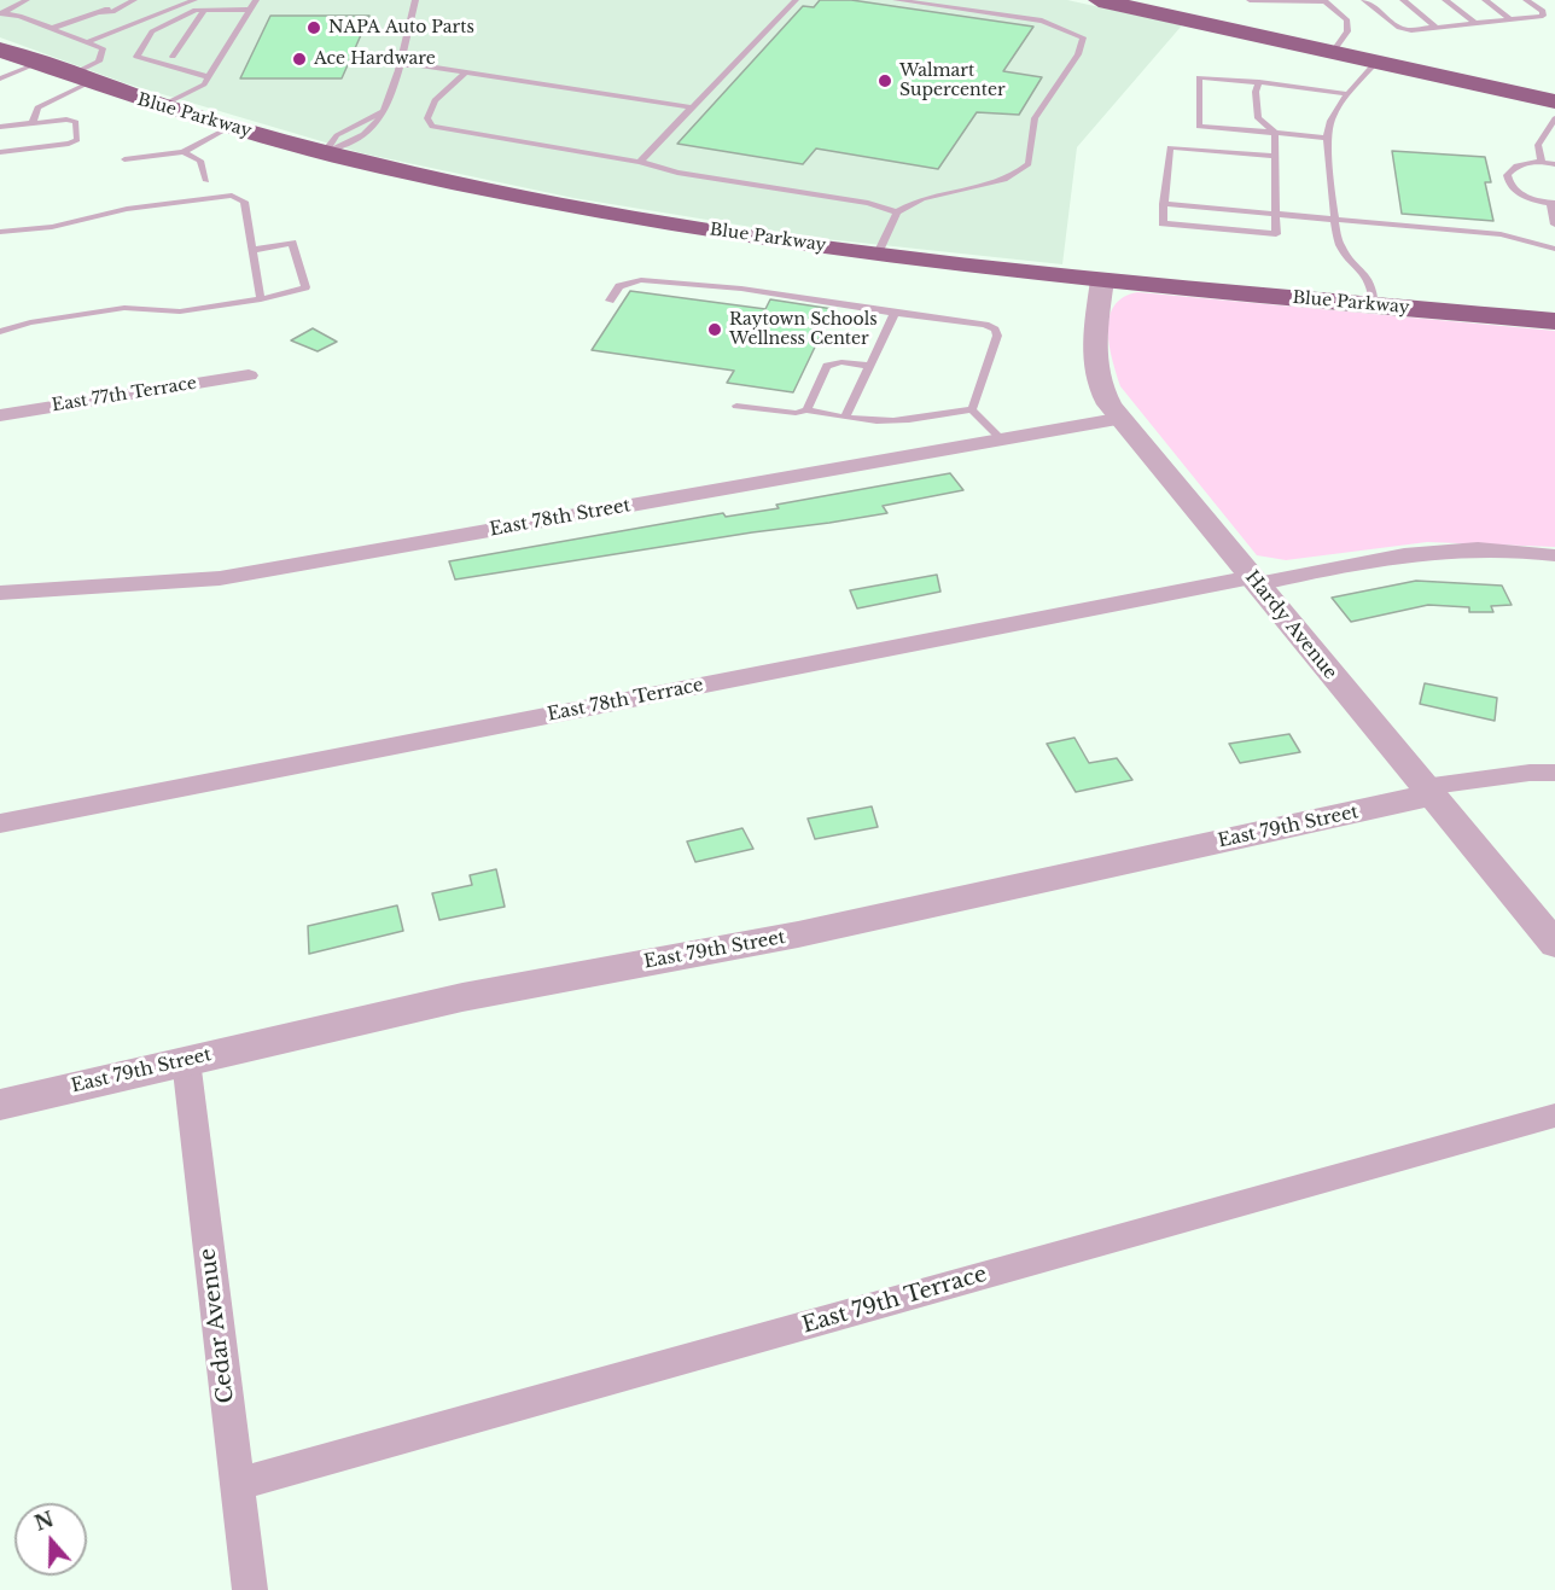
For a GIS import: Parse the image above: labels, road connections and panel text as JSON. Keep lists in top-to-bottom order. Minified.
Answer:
{"streets":{"highway":["Blue Parkway"],"street":["East 77th Terrace","East 78th Street","Hardy Avenue","East 78th Terrace","East 79th Street","East 79th Terrace","Cedar Avenue"]},"crossings":[["Blue Parkway","Hardy Avenue"],["East 78th Street","Hardy Avenue"],["Hardy Avenue","East 78th Terrace"],["Hardy Avenue","East 79th Street"],["East 79th Street","Cedar Avenue"],["East 79th Terrace","Cedar Avenue"]],"places":["NAPA Auto Parts","Ace Hardware","Walmart Supercenter","Raytown Schools Wellness Center"],"north":"top"}
